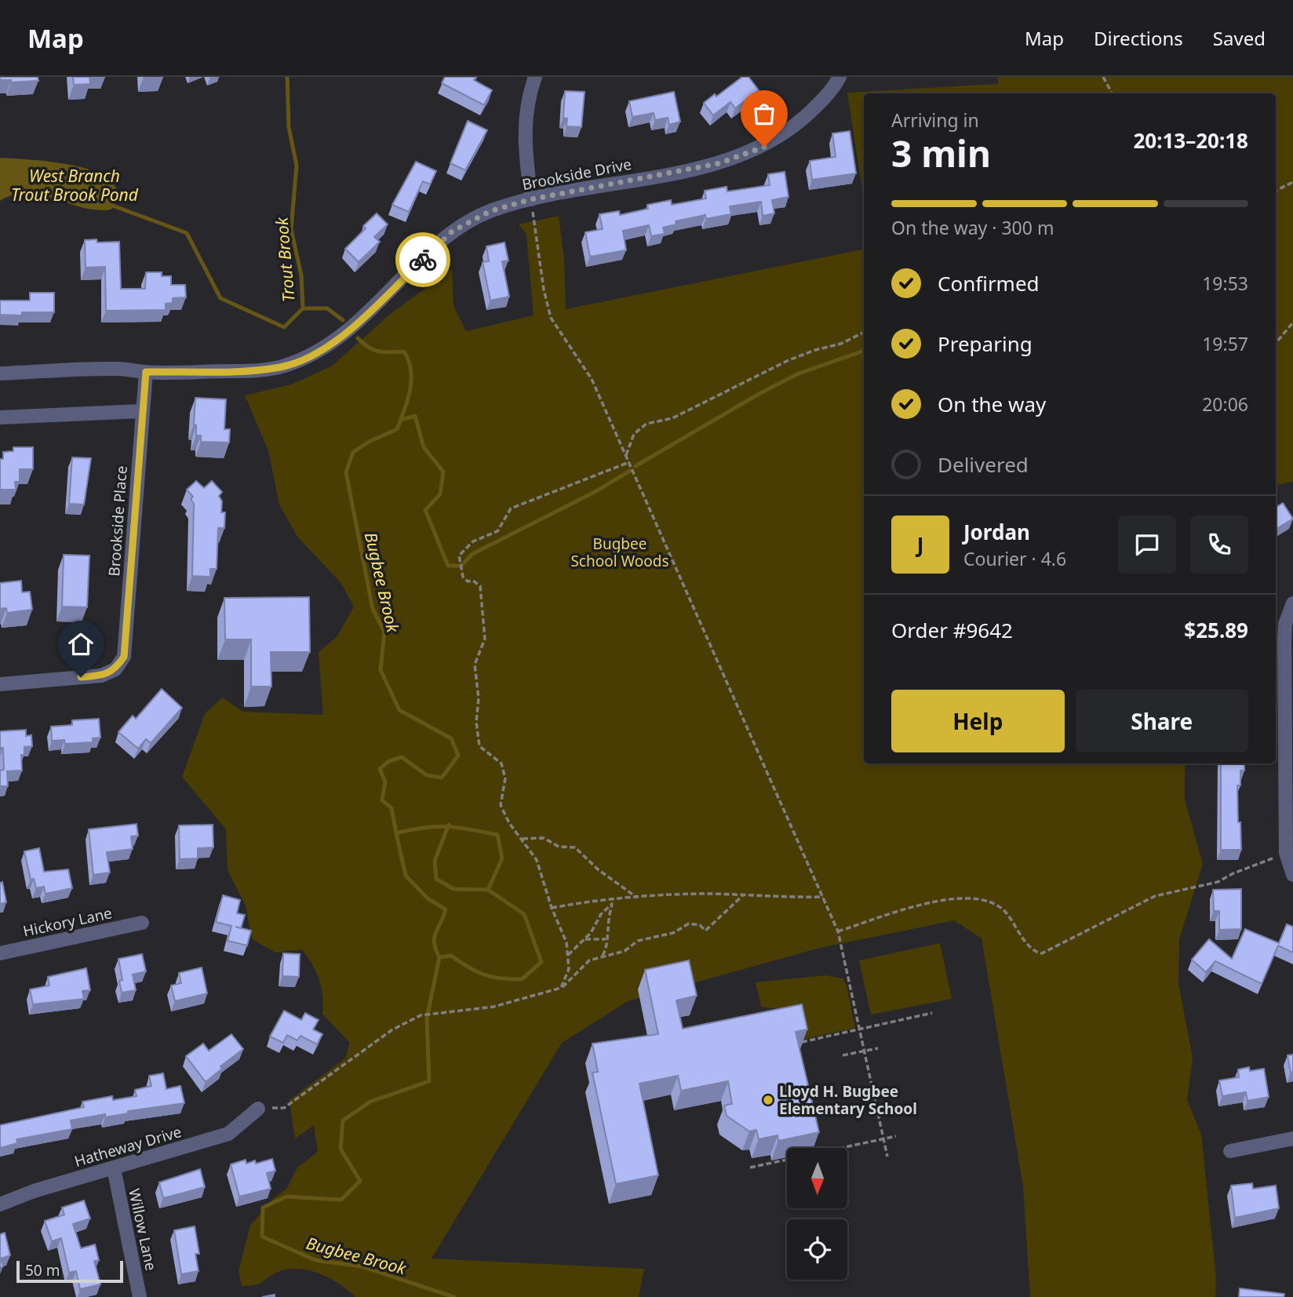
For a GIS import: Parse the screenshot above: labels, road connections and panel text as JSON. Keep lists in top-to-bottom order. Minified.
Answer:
{"streets":{"street":["Brookside Drive","Brookside Place","Hickory Lane","Hatheway Drive","Willow Lane"]},"crossings":[["Brookside Drive","Brookside Place"],["Hatheway Drive","Willow Lane"]],"water":["West Branch Trout Brook Pond","Trout Brook","Bugbee Brook"],"parks":["Bugbee School Woods"],"places":["Lloyd H. Bugbee Elementary School"],"scale_bar":"50 m","north":"bottom","page":{"header":"Map","nav":["Map","Directions","Saved"],"heading":["3 min","Arriving in","20:13–20:18"],"panel":["Jordan","Courier · 4.6","Order #9642","$25.89"],"bar":"On the way · 300 m","list":[["Confirmed","19:53"],["Preparing","19:57"],["On the way","20:06"],"Delivered"],"round":"J","buttons":["Help","Share"],"scale":"50 m"}}
